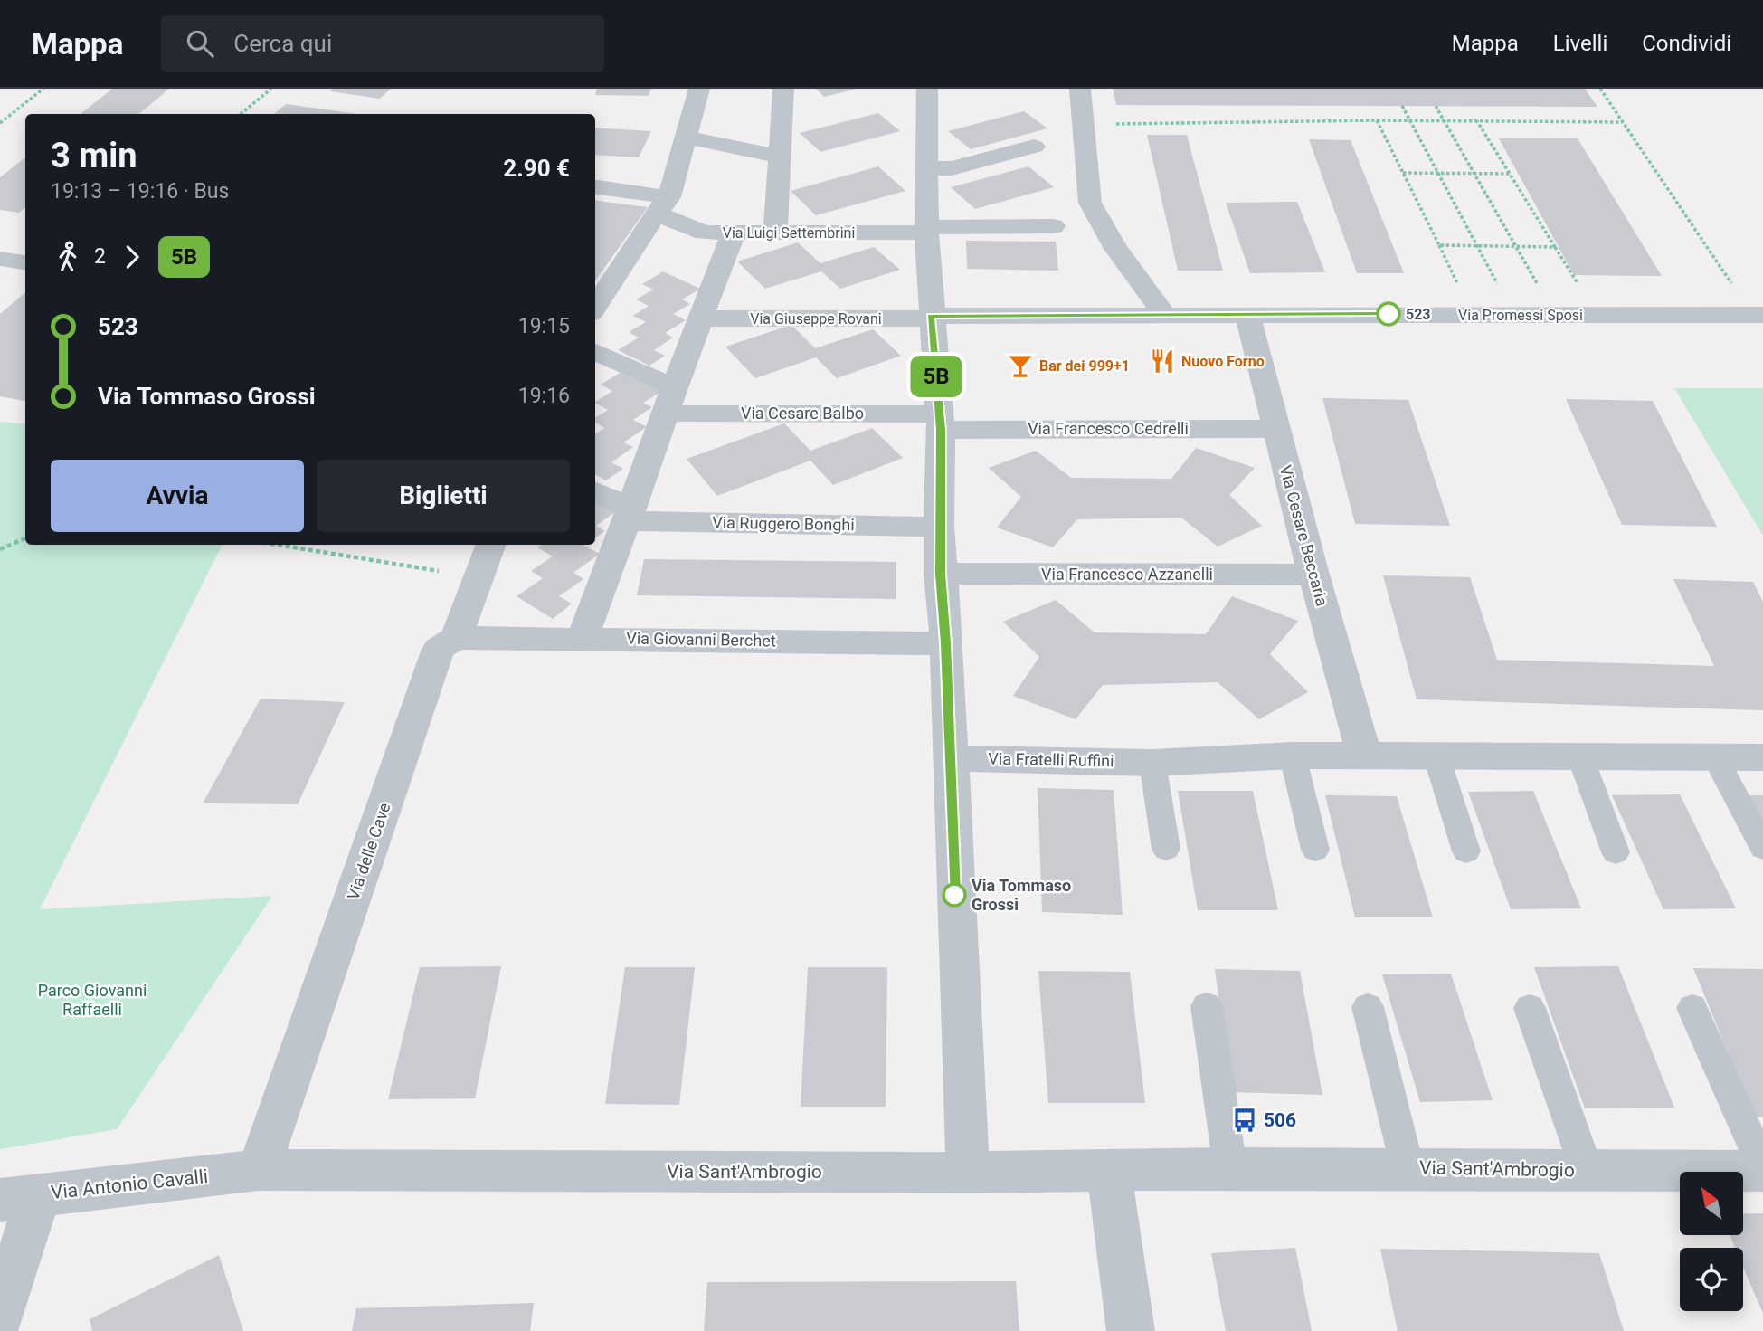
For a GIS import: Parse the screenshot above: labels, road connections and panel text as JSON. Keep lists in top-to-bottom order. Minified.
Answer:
{"streets":{"street":["Via Luigi Settembrini","Via Promessi Sposi","Via Giuseppe Rovani","Via Cesare Balbo","Via Francesco Cedrelli","Via Ruggero Bonghi","Via Cesare Beccaria","Via Francesco Azzanelli","Via Giovanni Berchet","Via Fratelli Ruffini","Via delle Cave","Via Sant'Ambrogio","Via Antonio Cavalli"]},"crossings":[["Via Promessi Sposi","Via Giuseppe Rovani"],["Via Promessi Sposi","Via Cesare Beccaria"],["Via Cesare Balbo","Via Francesco Cedrelli"],["Via Francesco Cedrelli","Via Cesare Beccaria"],["Via Cesare Beccaria","Via Francesco Azzanelli"],["Via Cesare Beccaria","Via Fratelli Ruffini"],["Via Giovanni Berchet","Via delle Cave"],["Via delle Cave","Via Sant'Ambrogio"],["Via delle Cave","Via Antonio Cavalli"],["Via Sant'Ambrogio","Via Antonio Cavalli"]],"parks":["Parco Giovanni Raffaelli"],"places":{"other":["523","Via Tommaso Grossi"],"restaurant":["Nuovo Forno"],"bar":["Bar dei 999+1"],"bus stop":["506"]},"lines":["bus line 5B"],"north":"top left","page":{"header":"Mappa","search":"Cerca qui","nav":["Mappa","Livelli","Condividi"],"on_map":"5B","heading":["3 min","19:13 – 19:16 · Bus","2.90 €"],"legs":["2","5B"],"list":[{"name":"523","value":"19:15"},{"name":"Via Tommaso Grossi","value":"19:16"}],"buttons":["Avvia","Biglietti"]}}
